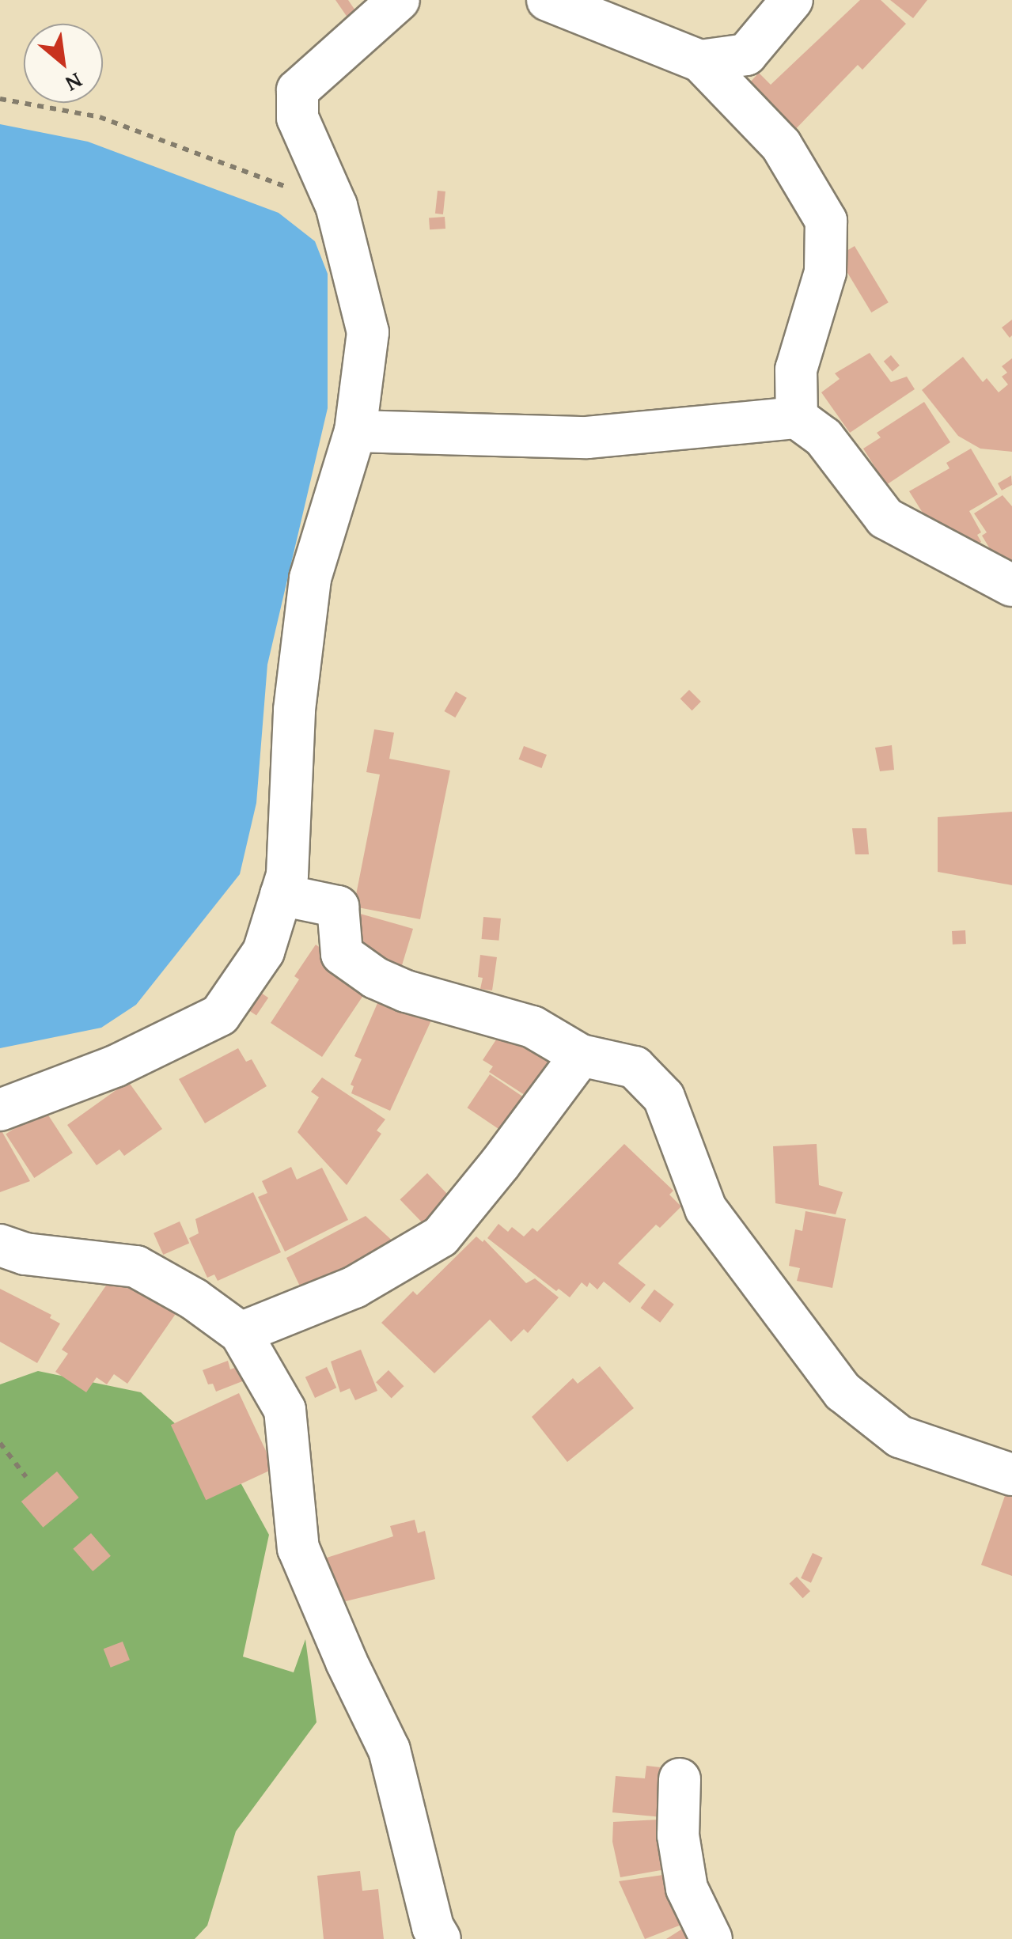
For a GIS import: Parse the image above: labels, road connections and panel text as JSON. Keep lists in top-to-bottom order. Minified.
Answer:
{"north":"bottom right"}
